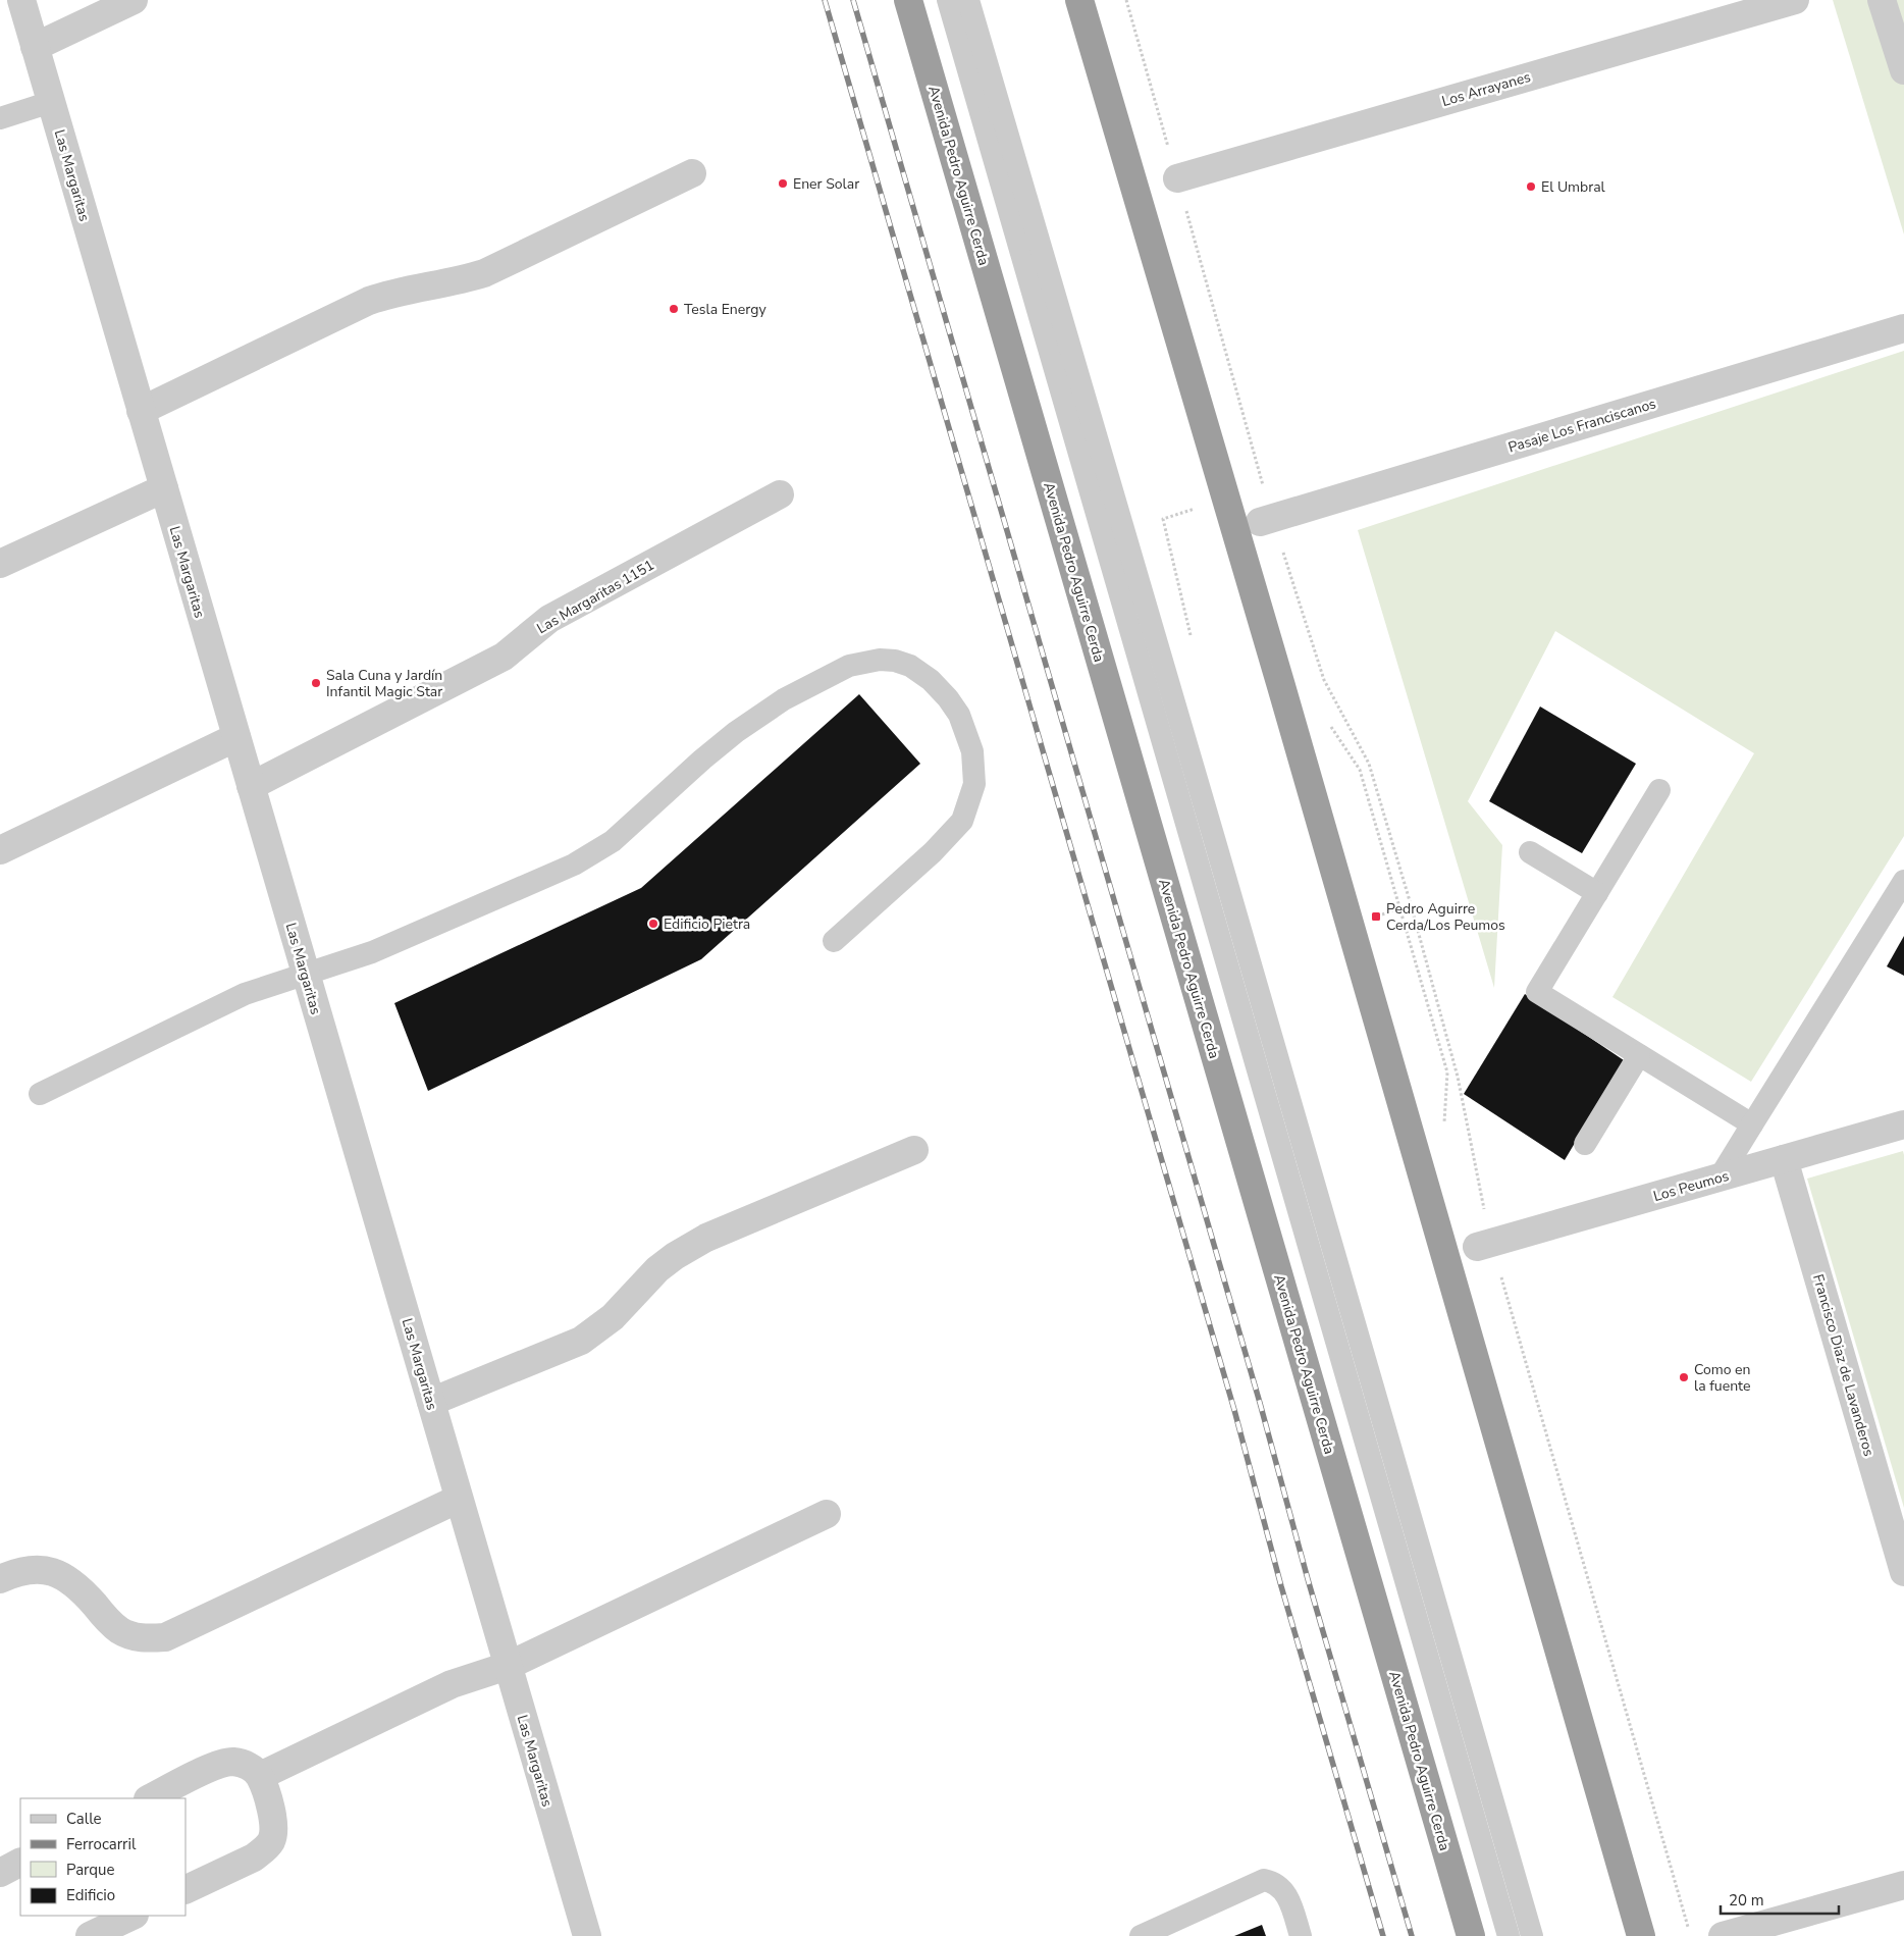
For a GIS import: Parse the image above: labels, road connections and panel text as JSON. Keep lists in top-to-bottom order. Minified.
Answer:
{"streets":{"highway":["Avenida Pedro Aguirre Cerda"],"street":["Los Arrayanes","Las Margaritas","Pasaje Los Franciscanos","Las Margaritas 1151","Los Peumos","Francisco Diaz de Lavanderos"]},"crossings":[["Las Margaritas","Las Margaritas 1151"],["Los Peumos","Francisco Diaz de Lavanderos"]],"places":{"other":["Ener Solar","El Umbral","Tesla Energy","Sala Cuna y Jardín Infantil Magic Star","Edificio Pietra","Como en la fuente"],"transit":["Pedro Aguirre Cerda/Los Peumos"]},"legend":["Calle","Ferrocarril","Parque","Edificio"],"scale_bar":"20 m"}
